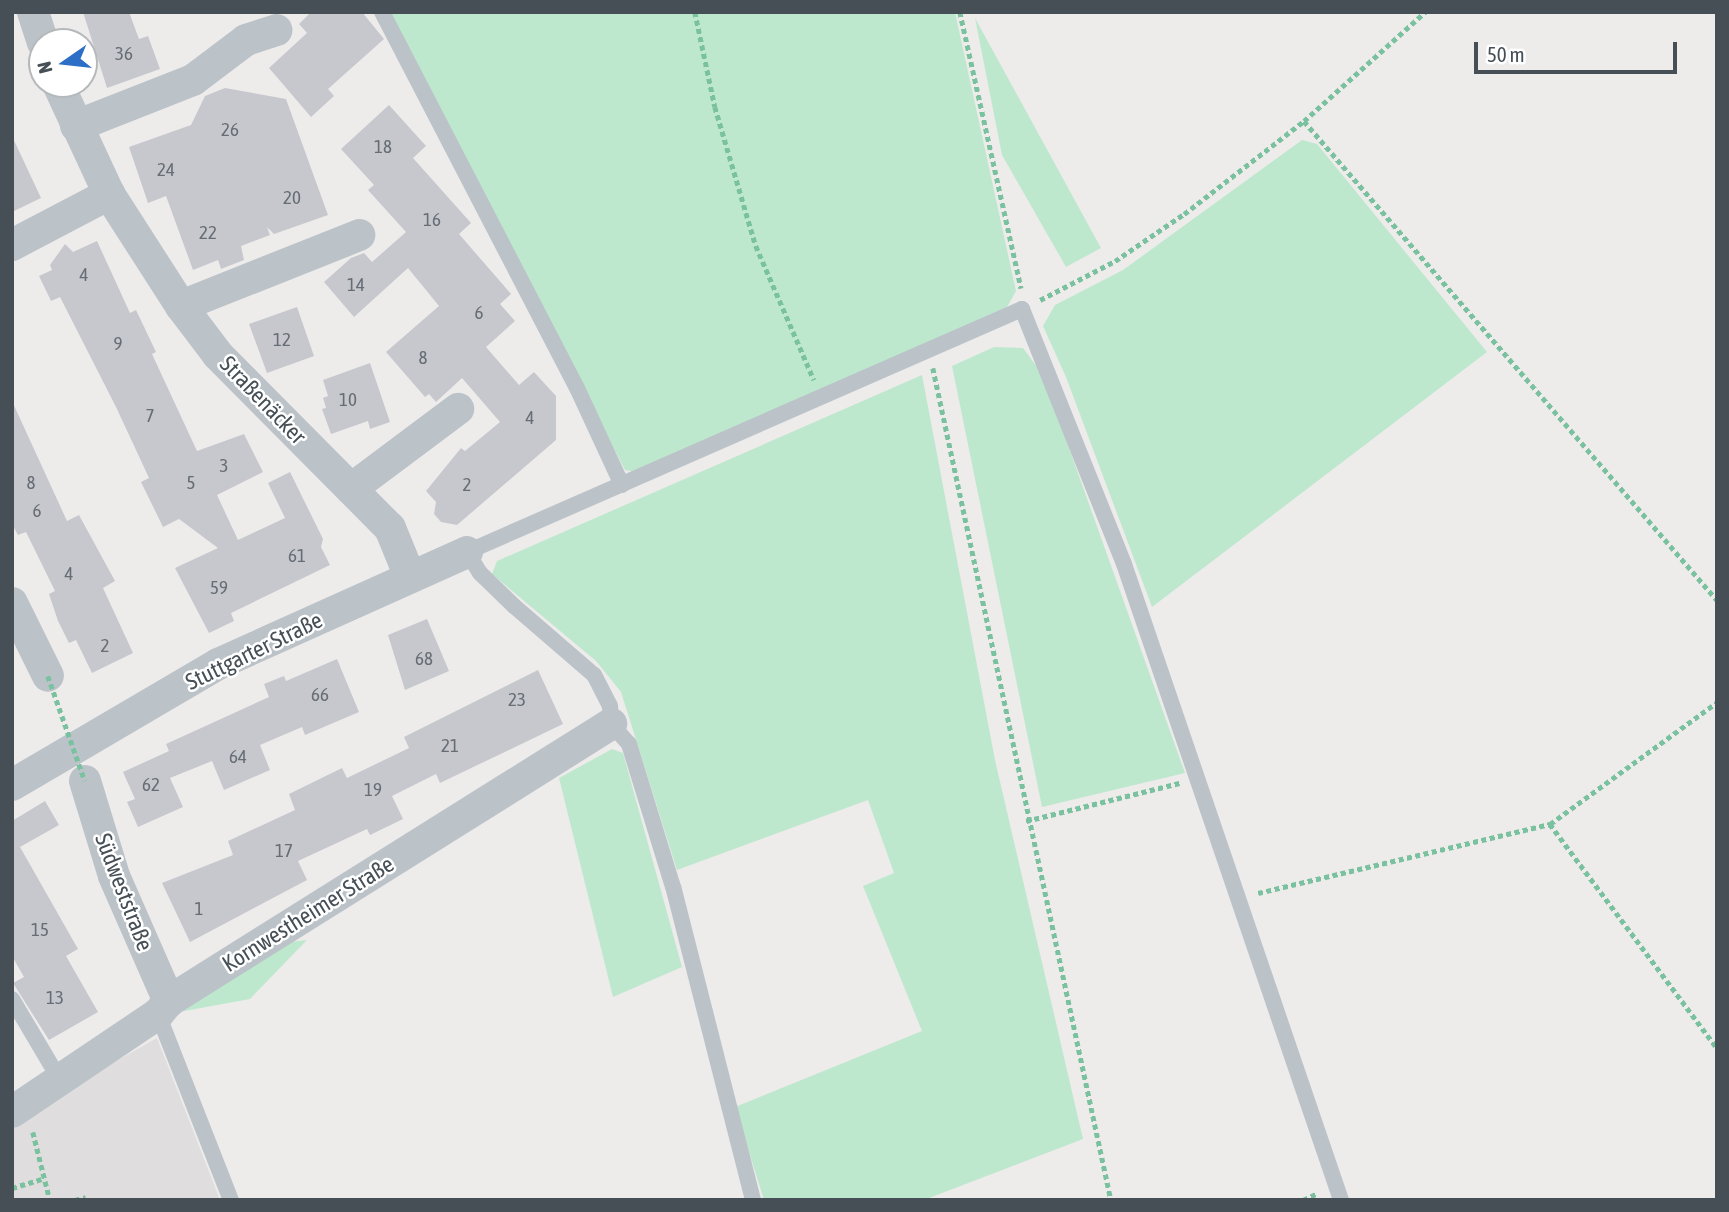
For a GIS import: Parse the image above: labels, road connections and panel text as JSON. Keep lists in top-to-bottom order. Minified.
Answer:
{"streets":{"street":["Straßenäcker","Stuttgarter Straße","Südweststraße","Kornwestheimer Straße"]},"crossings":[["Straßenäcker","Stuttgarter Straße"],["Südweststraße","Kornwestheimer Straße"]],"house_numbers":["36","26","18","24","20","16","22","4","14","6","12","9","8","10","7","4","3","8","5","2","6","61","4","59","2","68","66","23","21","64","62","19","17","1","15","13"],"scale_bar":"50 m","north":"left"}
